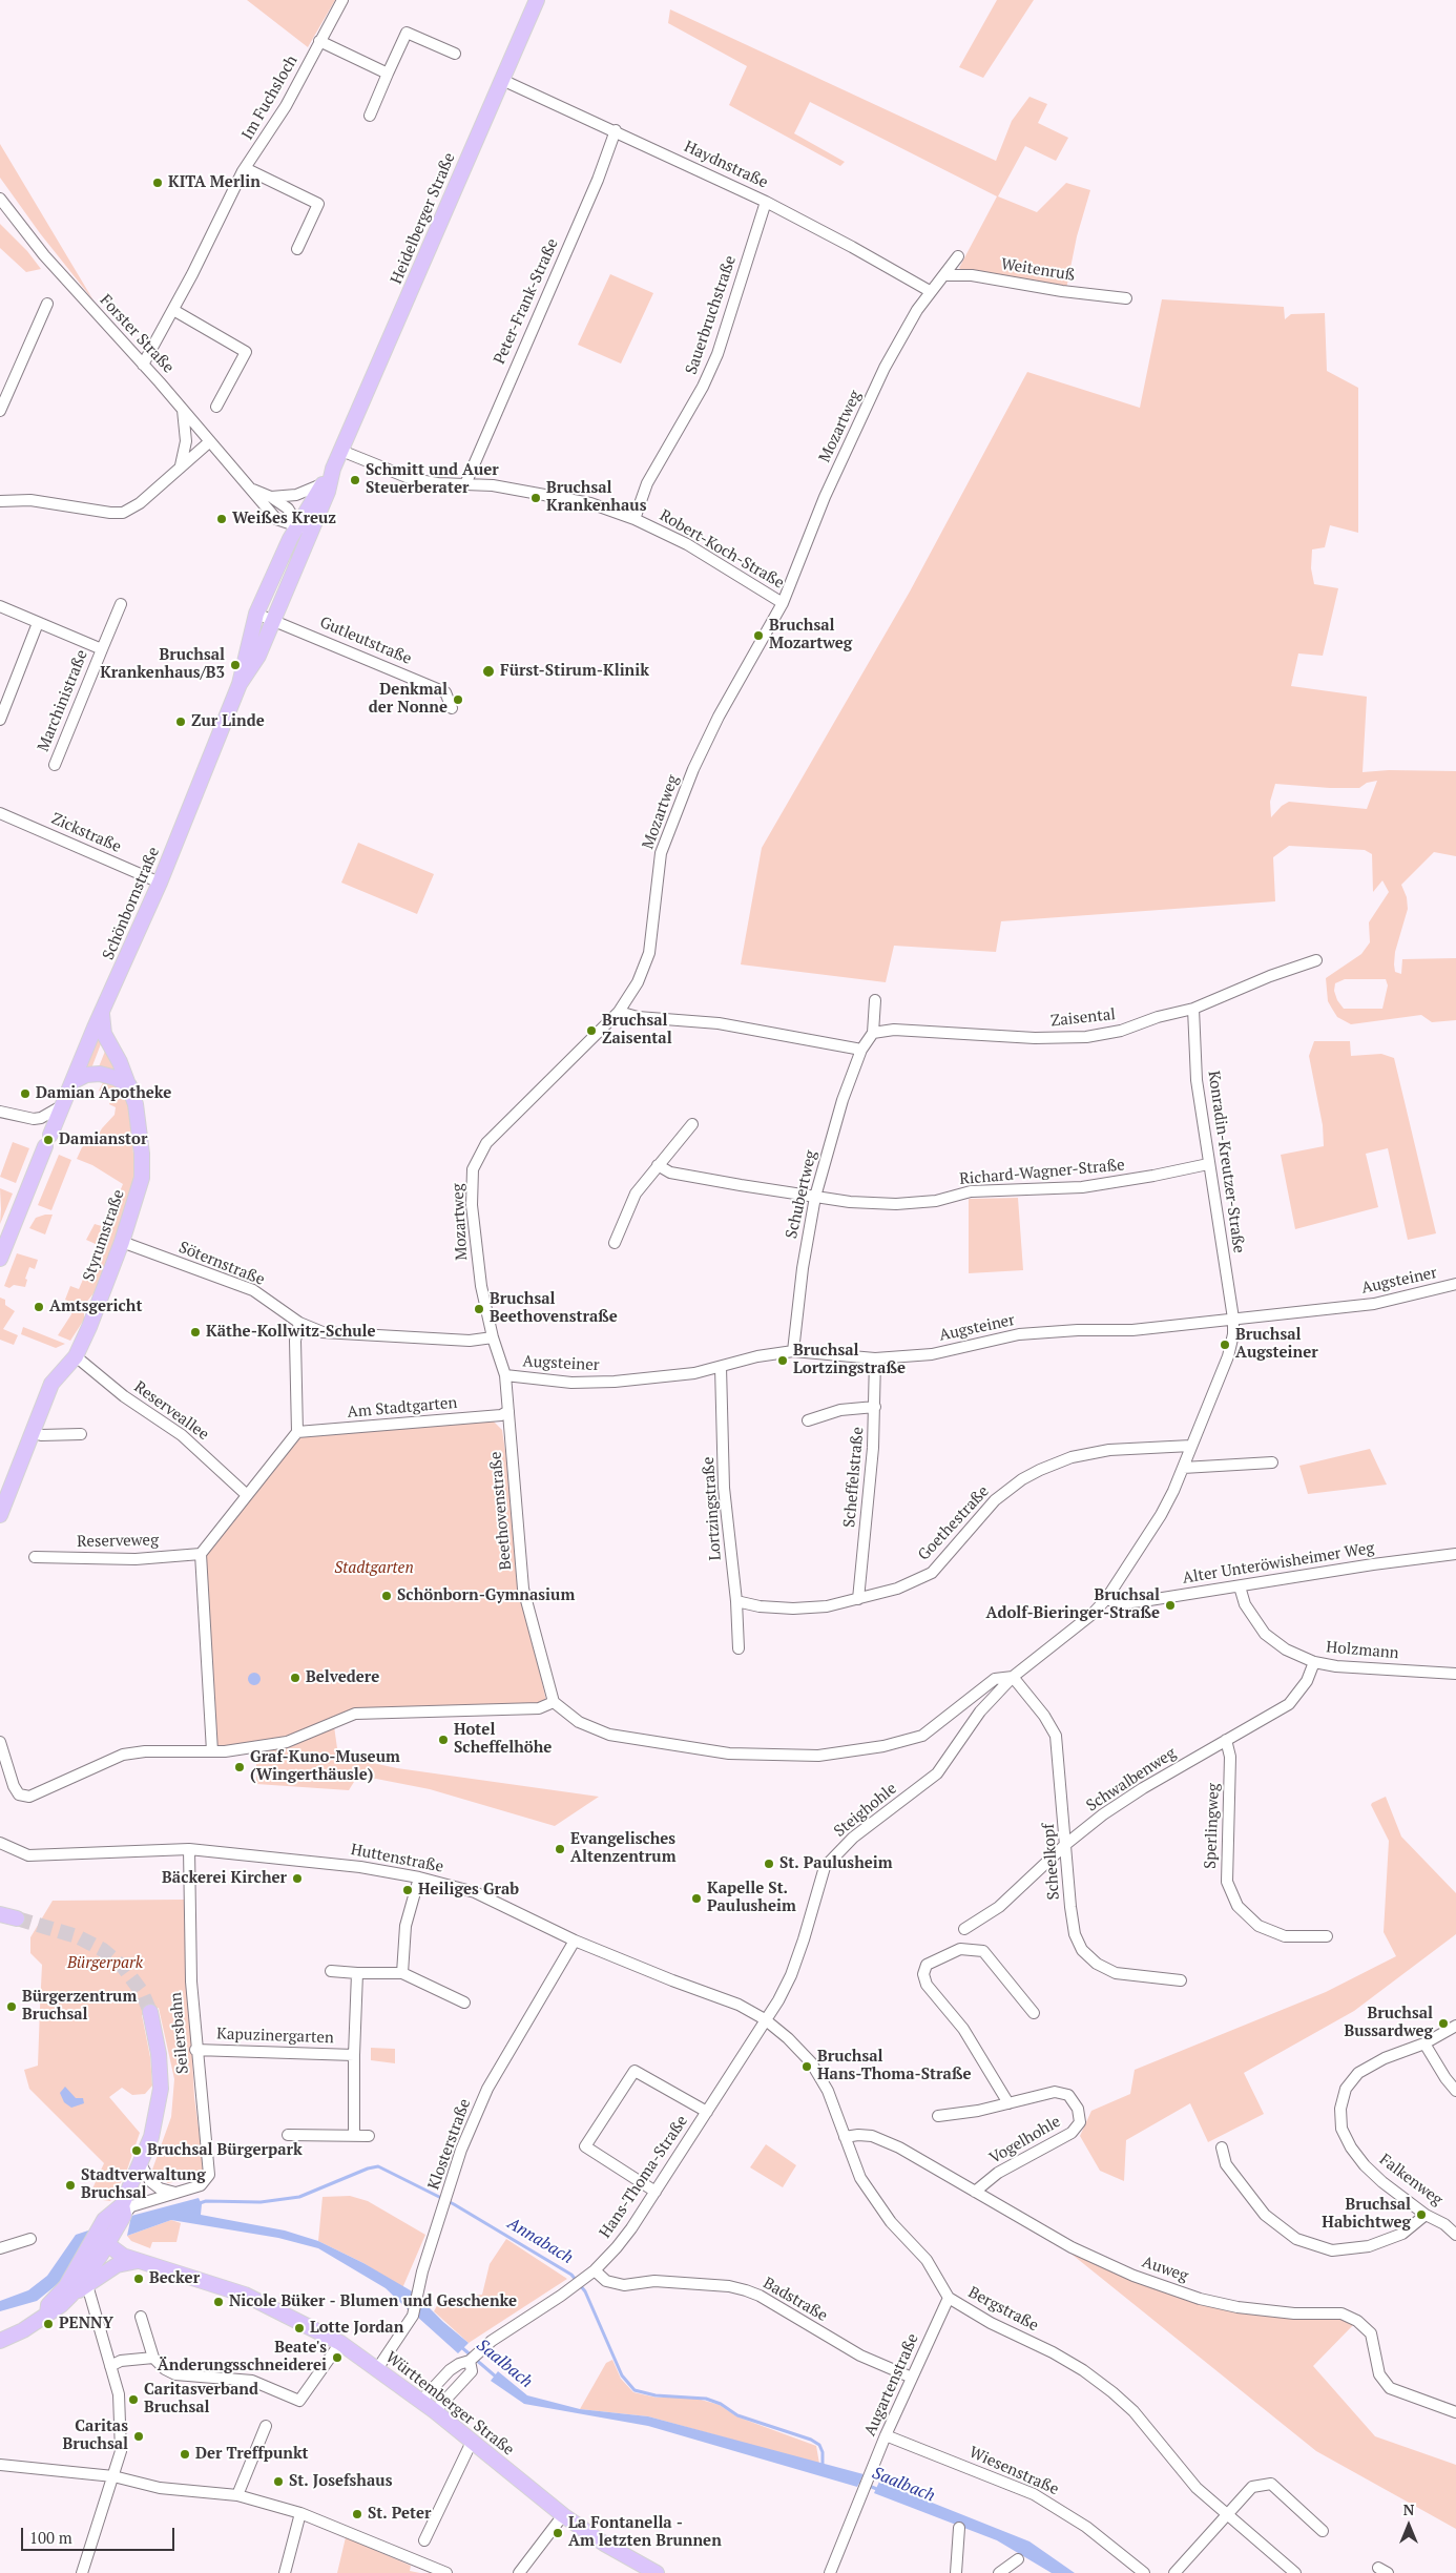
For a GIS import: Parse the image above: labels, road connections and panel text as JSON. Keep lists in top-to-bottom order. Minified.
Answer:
{"streets":{"main road":["Heidelberger Straße","Schönbornstraße","Styrumstraße","Württemberger Straße"],"street":["Im Fuchsloch","Haydnstraße","Weitenruß","Peter-Frank-Straße","Sauerbruchstraße","Forster Straße","Mozartweg","Robert-Koch-Straße","Gutleutstraße","Marchinistraße","Zickstraße","Zaisental","Konradin-Kreutzer-Straße","Richard-Wagner-Straße","Schubertweg","Söternstraße","Augsteiner","Am Stadtgarten","Reserveallee","Scheffelstraße","Lortzingstraße","Beethovenstraße","Goethestraße","Reserveweg","Alter Unteröwisheimer Weg","Holzmann","Schwalbenweg","Steighohle","Sperlingweg","Huttenstraße","Scheelkopf","Seilersbahn","Kapuzinergarten","Vogelhohle","Klosterstraße","Hans-Thoma-Straße","Falkenweg","Auweg","Badstraße","Bergstraße","Augartenstraße","Wiesenstraße"]},"crossings":[["Im Fuchsloch","Forster Straße"],["Haydnstraße","Heidelberger Straße"],["Haydnstraße","Peter-Frank-Straße"],["Haydnstraße","Sauerbruchstraße"],["Haydnstraße","Mozartweg"],["Heidelberger Straße","Robert-Koch-Straße"],["Weitenruß","Mozartweg"],["Peter-Frank-Straße","Robert-Koch-Straße"],["Sauerbruchstraße","Robert-Koch-Straße"],["Forster Straße","Schönbornstraße"],["Mozartweg","Robert-Koch-Straße"],["Mozartweg","Söternstraße"],["Mozartweg","Augsteiner"],["Mozartweg","Beethovenstraße"],["Gutleutstraße","Schönbornstraße"],["Zickstraße","Schönbornstraße"],["Schönbornstraße","Styrumstraße"],["Zaisental","Konradin-Kreutzer-Straße"],["Konradin-Kreutzer-Straße","Richard-Wagner-Straße"],["Konradin-Kreutzer-Straße","Augsteiner"],["Konradin-Kreutzer-Straße","Goethestraße"],["Konradin-Kreutzer-Straße","Alter Unteröwisheimer Weg"],["Konradin-Kreutzer-Straße","Steighohle"],["Konradin-Kreutzer-Straße","Scheelkopf"],["Richard-Wagner-Straße","Schubertweg"],["Schubertweg","Augsteiner"],["Styrumstraße","Söternstraße"],["Styrumstraße","Reserveallee"],["Augsteiner","Scheffelstraße"],["Augsteiner","Lortzingstraße"],["Augsteiner","Beethovenstraße"],["Am Stadtgarten","Beethovenstraße"],["Scheffelstraße","Goethestraße"],["Lortzingstraße","Goethestraße"],["Alter Unteröwisheimer Weg","Holzmann"],["Holzmann","Schwalbenweg"],["Schwalbenweg","Sperlingweg"],["Schwalbenweg","Scheelkopf"],["Steighohle","Huttenstraße"],["Steighohle","Scheelkopf"],["Steighohle","Hans-Thoma-Straße"],["Steighohle","Bergstraße"],["Huttenstraße","Seilersbahn"],["Huttenstraße","Klosterstraße"],["Huttenstraße","Hans-Thoma-Straße"],["Huttenstraße","Bergstraße"],["Seilersbahn","Kapuzinergarten"],["Vogelhohle","Auweg"],["Klosterstraße","Württemberger Straße"],["Hans-Thoma-Straße","Badstraße"],["Hans-Thoma-Straße","Bergstraße"],["Hans-Thoma-Straße","Württemberger Straße"],["Auweg","Bergstraße"],["Badstraße","Augartenstraße"],["Bergstraße","Augartenstraße"],["Augartenstraße","Wiesenstraße"]],"water":["Annabach","Saalbach"],"parks":["Stadtgarten","Bürgerpark"],"places":["KITA Merlin","Schmitt und Auer Steuerberater","Bruchsal Krankenhaus","Weißes Kreuz","Bruchsal Mozartweg","Bruchsal Krankenhaus/B3","Fürst-Stirum-Klinik","Denkmal der Nonne","Zur Linde","Bruchsal Zaisental","Damian Apotheke","Damianstor","Amtsgericht","Bruchsal Beethovenstraße","Käthe-Kollwitz-Schule","Bruchsal Augsteiner","Bruchsal Lortzingstraße","Schönborn-Gymnasium","Bruchsal Adolf-Bieringer-Straße","Belvedere","Hotel Scheffelhöhe","Graf-Kuno-Museum (Wingerthäusle)","Evangelisches Altenzentrum","St. Paulusheim","Bäckerei Kircher","Heiliges Grab","Kapelle St. Paulusheim","Bürgerzentrum Bruchsal","Bruchsal Bussardweg","Bruchsal Hans-Thoma-Straße","Bruchsal Bürgerpark","Stadtverwaltung Bruchsal","Bruchsal Habichtweg","Becker","Nicole Büker - Blumen und Geschenke","PENNY","Lotte Jordan","Beate's Änderungsschneiderei","Caritasverband Bruchsal","Caritas Bruchsal","Der Treffpunkt","St. Josefshaus","St. Peter","La Fontanella - Am letzten Brunnen"],"scale_bar":"100 m","north":"top"}
